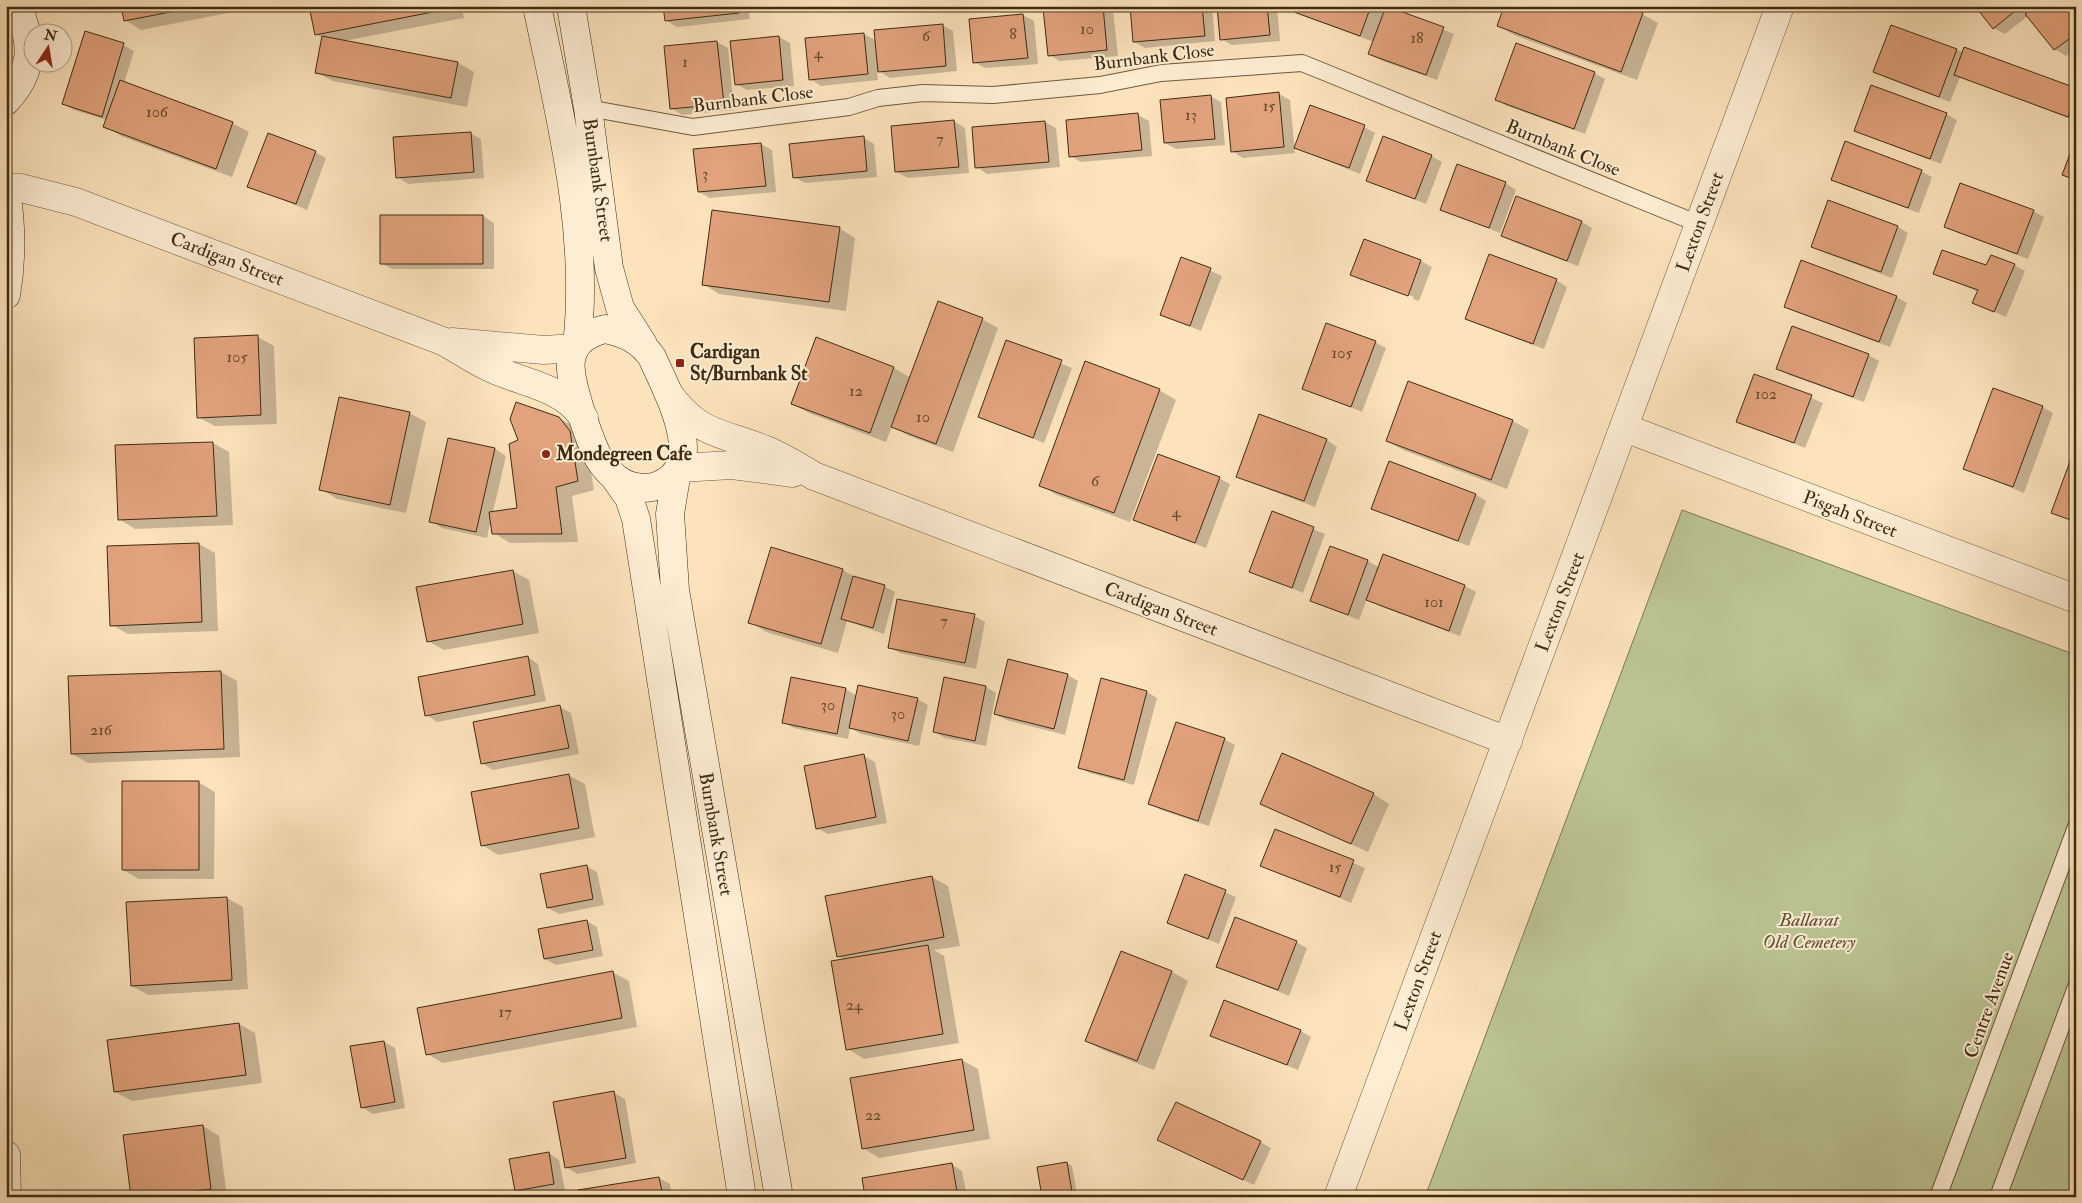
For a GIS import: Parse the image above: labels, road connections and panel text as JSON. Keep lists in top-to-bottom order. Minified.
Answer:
{"streets":{"street":["Burnbank Street","Lexton Street","Cardigan Street","Pisgah Street"],"lane":["Burnbank Close","Centre Avenue"]},"crossings":[["Burnbank Close","Burnbank Street"],["Burnbank Close","Lexton Street"],["Burnbank Street","Cardigan Street"],["Lexton Street","Cardigan Street"],["Lexton Street","Pisgah Street"]],"parks":["Ballarat Old Cemetery"],"places":{"transit":["Cardigan St/Burnbank St"],"other":["Mondegreen Cafe"]},"house_numbers":["10","8","6","18","4","1","15","106","13","7","3","105","105","12","102","10","6","4","101","7","30","30","216","15","24","17","22"],"north":"top"}
